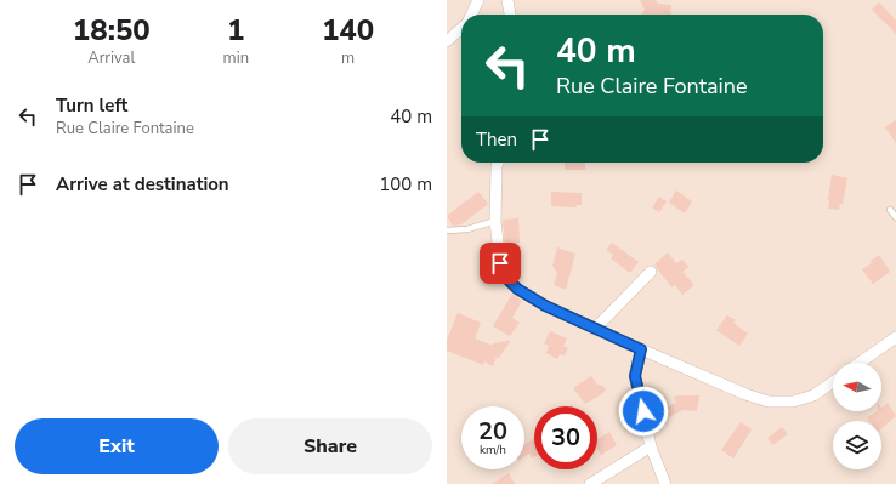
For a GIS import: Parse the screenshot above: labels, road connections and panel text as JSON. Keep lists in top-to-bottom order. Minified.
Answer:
{"north":"left","page":{"eta":["18:50","Arrival","1","min","140","m"],"turn":["40 m","Rue Claire Fontaine"],"list":[{"name":"Turn left","note":"Rue Claire Fontaine","value":"40 m"},{"name":"Arrive at destination","value":"100 m"}],"then":"Then","speed":"20 km/h","limit":"30","buttons":["Exit","Share"]}}
